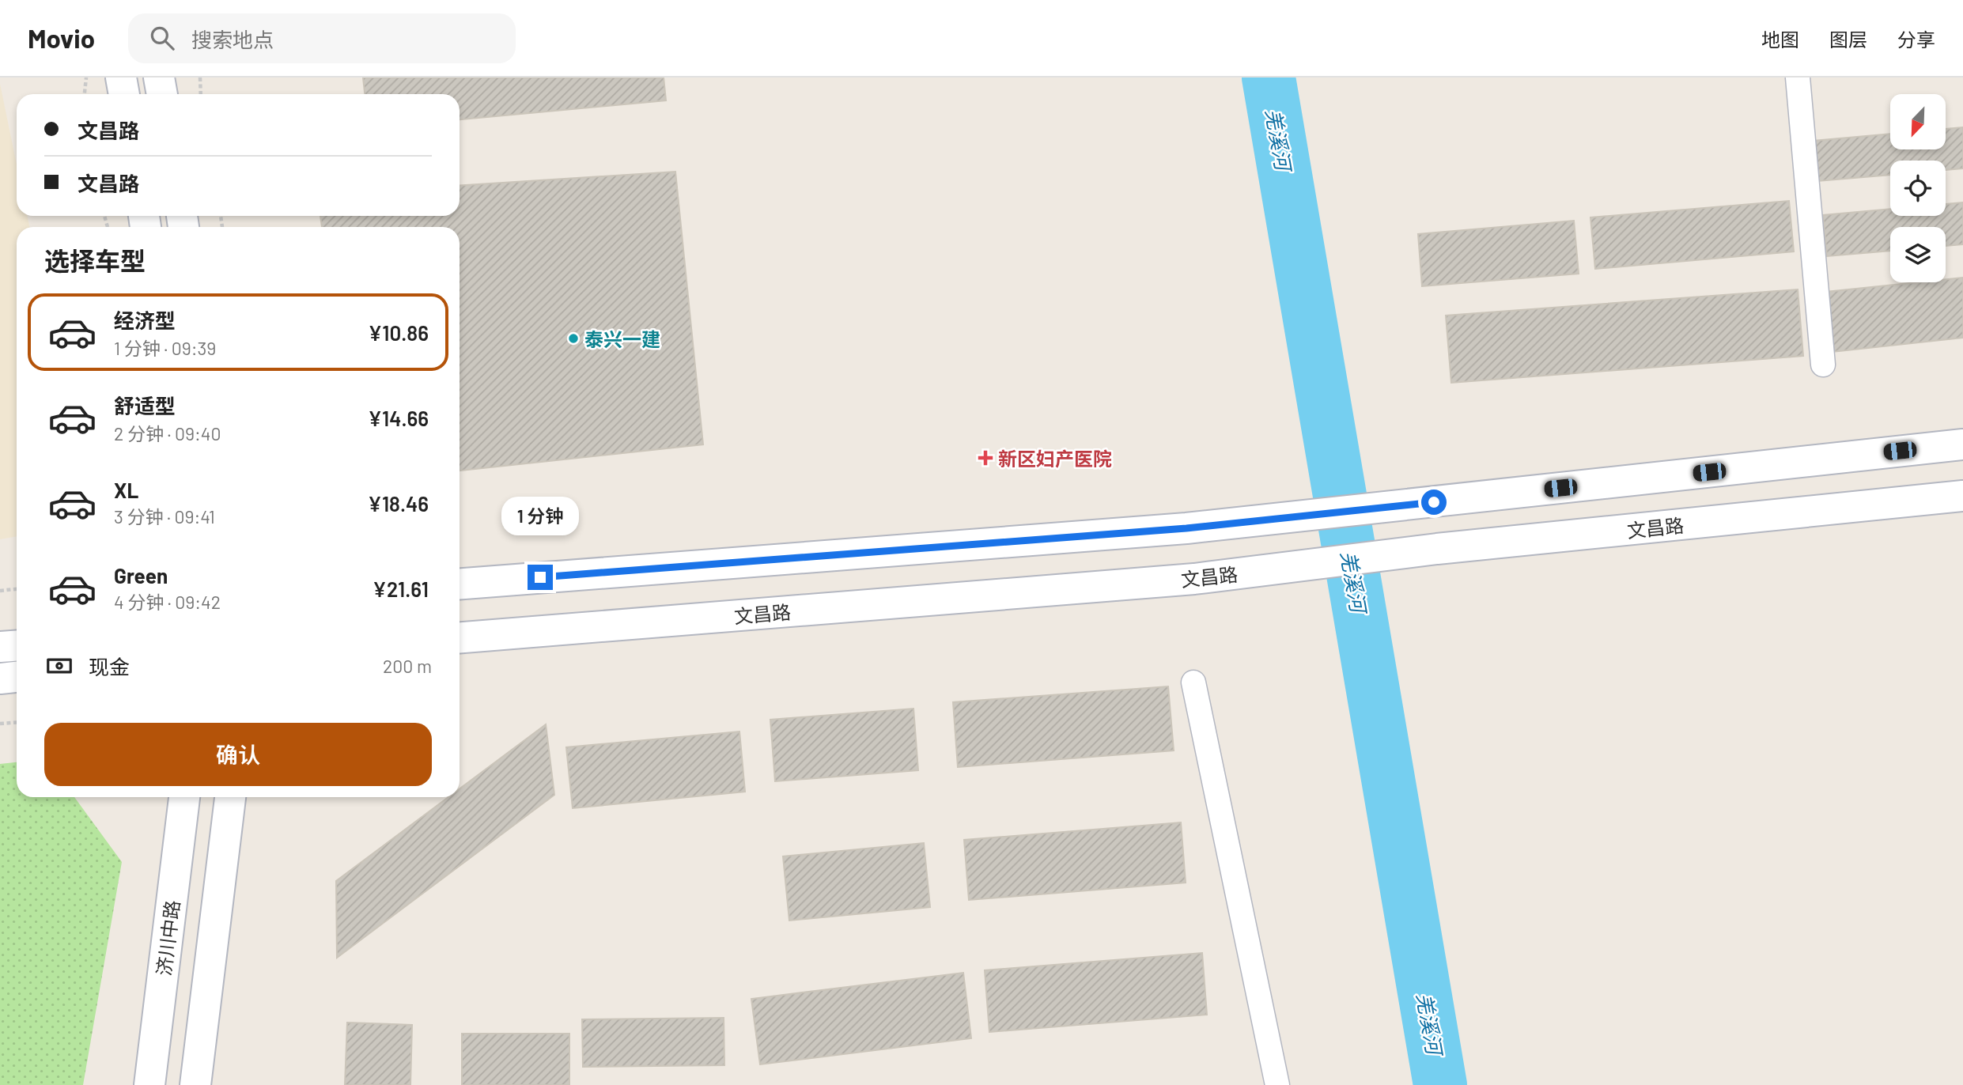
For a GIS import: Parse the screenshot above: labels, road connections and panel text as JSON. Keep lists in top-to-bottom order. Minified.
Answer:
{"streets":{"main road":["文昌路","济川中路"]},"water":["羌溪河"],"places":{"other":["泰兴一建"],"health":["新区妇产医院"]},"north":"bottom left","page":{"header":"Movio","search":"搜索地点","nav":["地图","图层","分享"],"banner":["文昌路","文昌路"],"heading":"选择车型","list":[{"name":"经济型","note":"1 分钟 · 09:39","value":"¥10.86"},{"name":"舒适型","note":"2 分钟 · 09:40","value":"¥14.66"},{"name":"XL","note":"3 分钟 · 09:41","value":"¥18.46"},{"name":"Green","note":"4 分钟 · 09:42","value":"¥21.61"}],"bubble":"1 分钟","pay":["现金","200 m"],"buttons":"确认"}}
